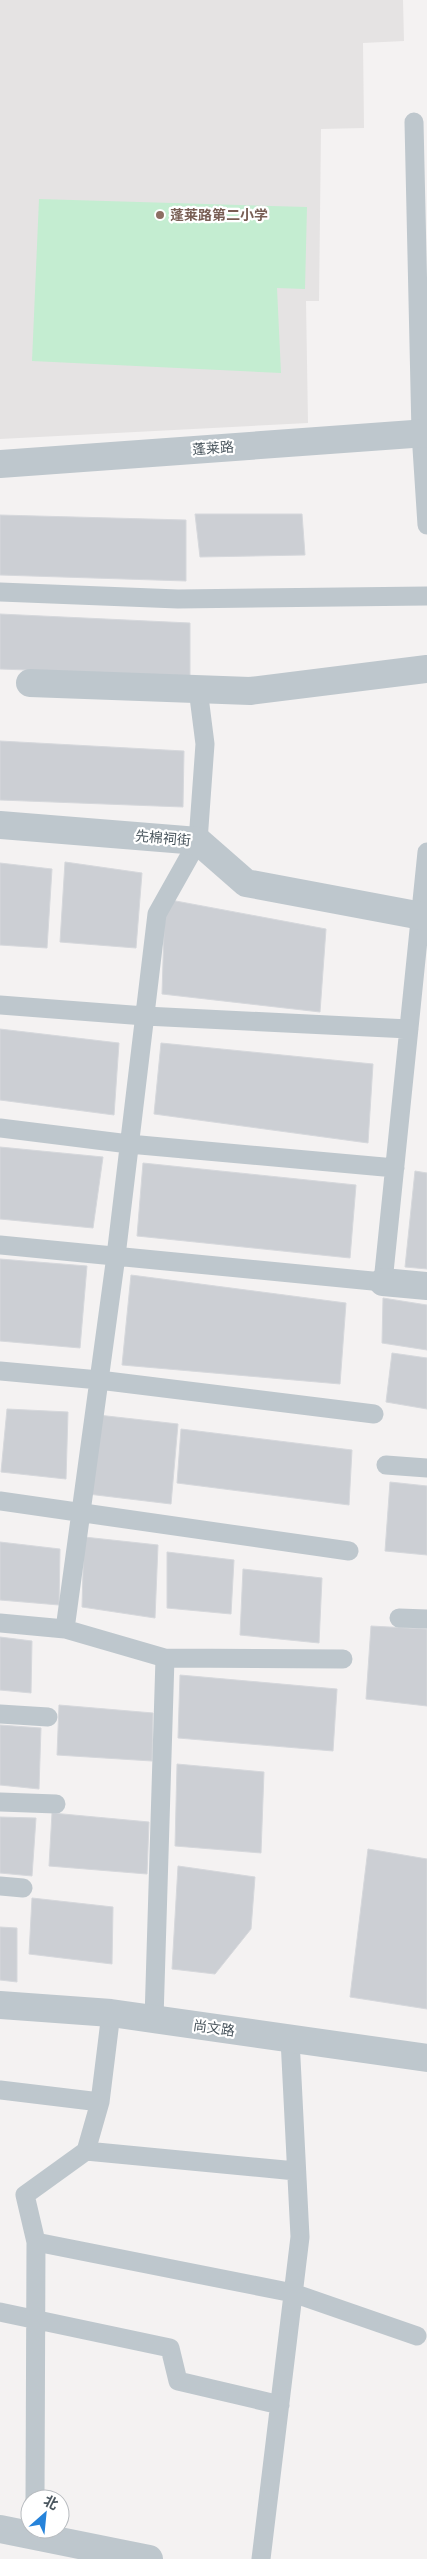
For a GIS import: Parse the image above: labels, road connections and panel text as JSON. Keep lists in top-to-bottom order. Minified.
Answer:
{"streets":{"street":["蓬莱路","先棉祠街","尚文路"]},"places":["蓬莱路第二小学"],"north":"top right"}
